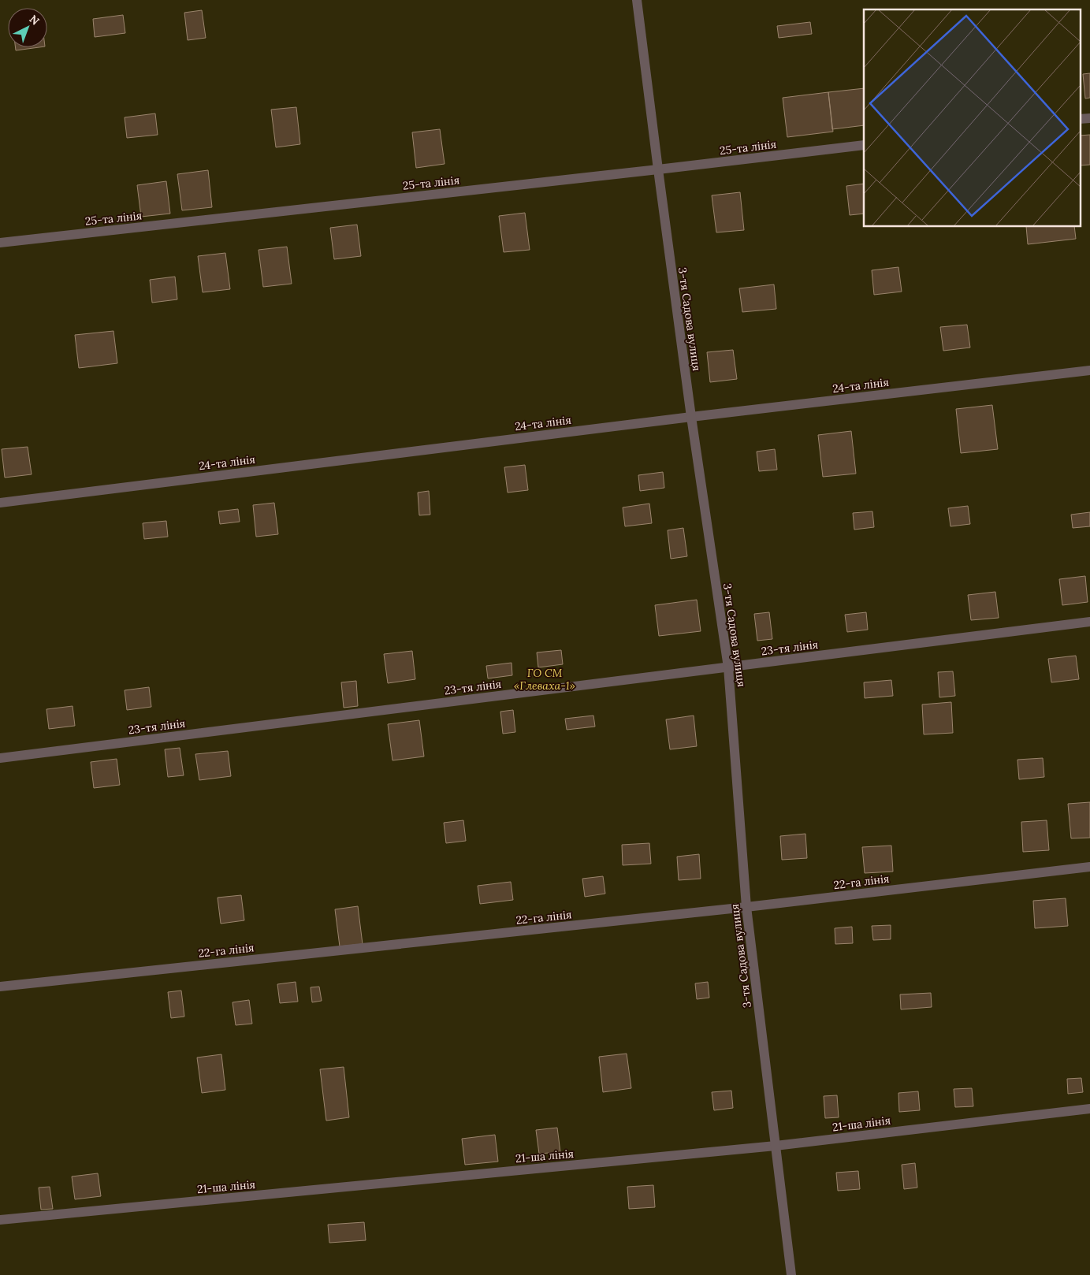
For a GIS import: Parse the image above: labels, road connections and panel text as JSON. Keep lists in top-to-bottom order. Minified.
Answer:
{"streets":{"street":["25-та лінія","3-тя Садова вулиця","24-та лінія","23-тя лінія","22-га лінія","21-ша лінія"]},"crossings":[["25-та лінія","3-тя Садова вулиця"],["3-тя Садова вулиця","24-та лінія"],["3-тя Садова вулиця","23-тя лінія"],["3-тя Садова вулиця","22-га лінія"],["3-тя Садова вулиця","21-ша лінія"]],"parks":["ГО СМ «Глеваха-1»"],"north":"top right"}
